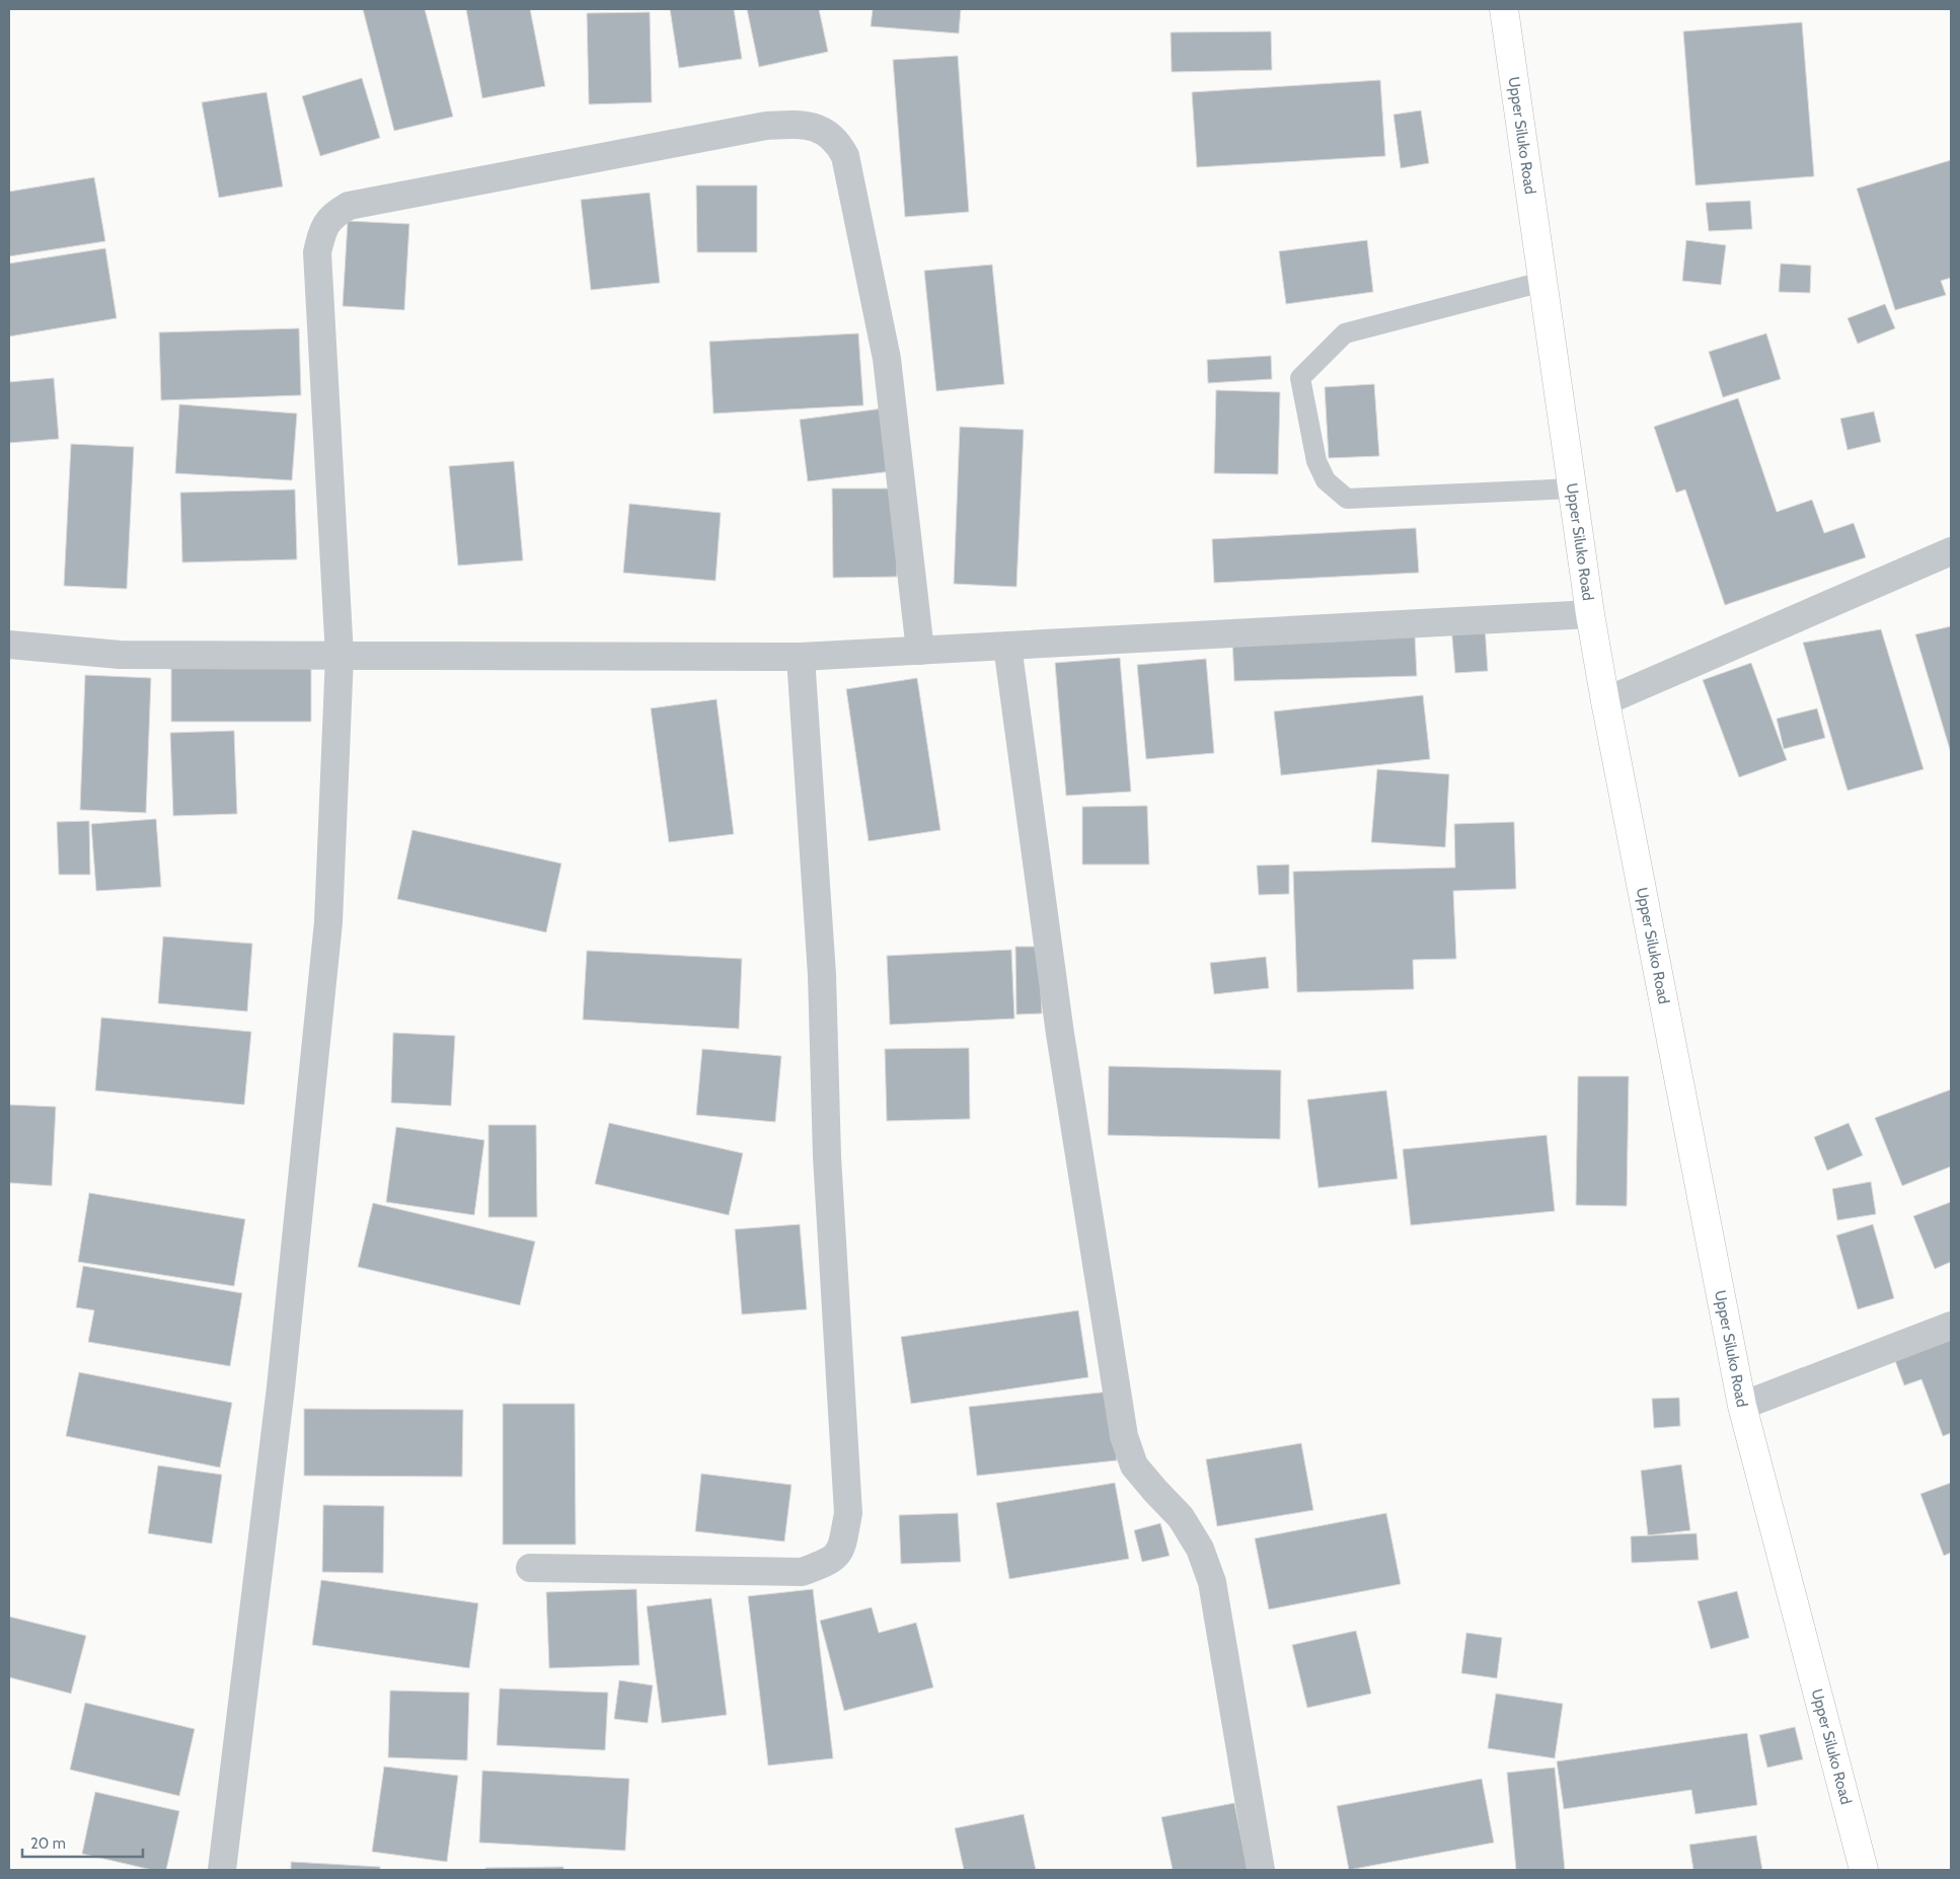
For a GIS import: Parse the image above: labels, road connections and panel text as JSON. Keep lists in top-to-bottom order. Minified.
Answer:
{"streets":{"main road":["Upper Siluko Road"]},"scale_bar":"20 m"}
